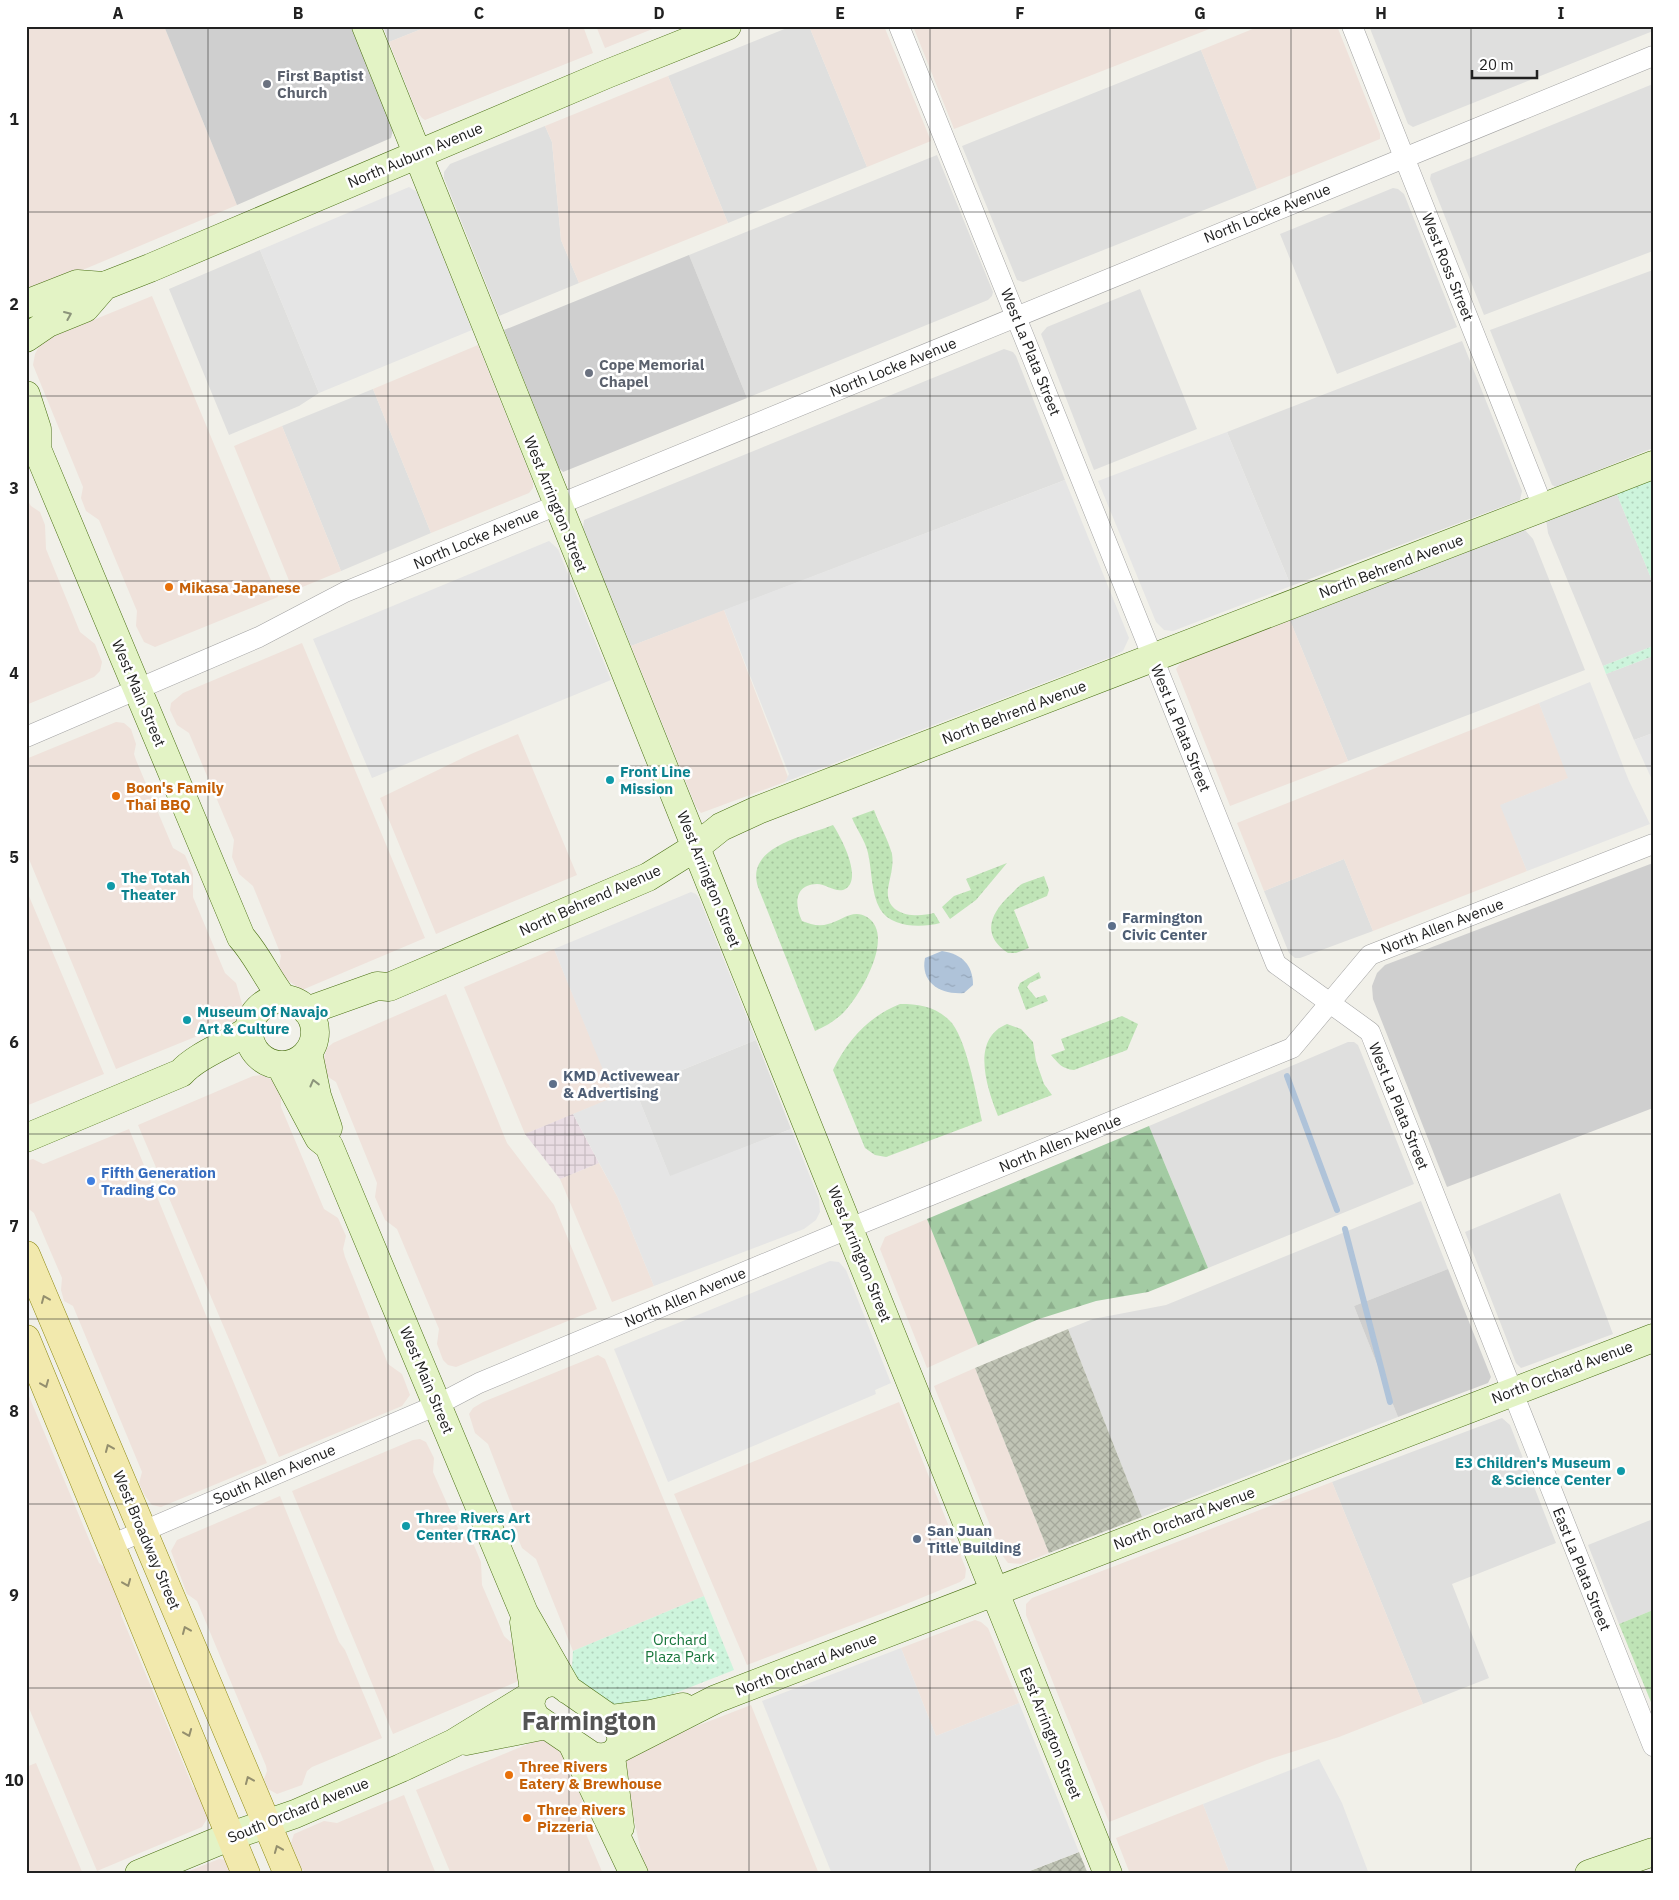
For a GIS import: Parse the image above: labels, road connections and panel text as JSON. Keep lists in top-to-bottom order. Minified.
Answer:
{"streets":{"main road":["West Broadway Street"],"street":["North Auburn Avenue","North Locke Avenue","West Ross Street","West La Plata Street","West Arrington Street","North Behrend Avenue","West Main Street","North Allen Avenue","North Orchard Avenue","South Allen Avenue","East La Plata Street","East Arrington Street","South Orchard Avenue"]},"crossings":[["North Auburn Avenue","West Arrington Street"],["North Locke Avenue","West Ross Street"],["North Locke Avenue","West La Plata Street"],["North Locke Avenue","West Arrington Street"],["North Locke Avenue","West Main Street"],["West Ross Street","North Behrend Avenue"],["West La Plata Street","North Behrend Avenue"],["West La Plata Street","North Allen Avenue"],["West La Plata Street","North Orchard Avenue"],["West La Plata Street","East La Plata Street"],["West Arrington Street","North Behrend Avenue"],["West Arrington Street","North Allen Avenue"],["West Arrington Street","North Orchard Avenue"],["West Arrington Street","East Arrington Street"],["North Behrend Avenue","West Main Street"],["West Main Street","North Allen Avenue"],["West Main Street","South Allen Avenue"],["West Main Street","South Orchard Avenue"],["North Allen Avenue","South Allen Avenue"],["North Orchard Avenue","East La Plata Street"],["North Orchard Avenue","East Arrington Street"],["South Allen Avenue","West Broadway Street"],["West Broadway Street","South Orchard Avenue"]],"districts":["Farmington"],"parks":["Orchard Plaza Park"],"places":["First Baptist Church","Cope Memorial Chapel","Mikasa Japanese","Front Line Mission","Boon's Family Thai BBQ","The Totah Theater","Farmington Civic Center","Museum Of Navajo Art & Culture","KMD Activewear & Advertising","Fifth Generation Trading Co","E3 Children's Museum & Science Center","Three Rivers Art Center (TRAC)","San Juan Title Building","Three Rivers Eatery & Brewhouse","Three Rivers Pizzeria"],"scale_bar":"20 m","grid":{"columns":["A","B","C","D","E","F","G","H","I"],"rows":["1","2","3","4","5","6","7","8","9","10"]}}
